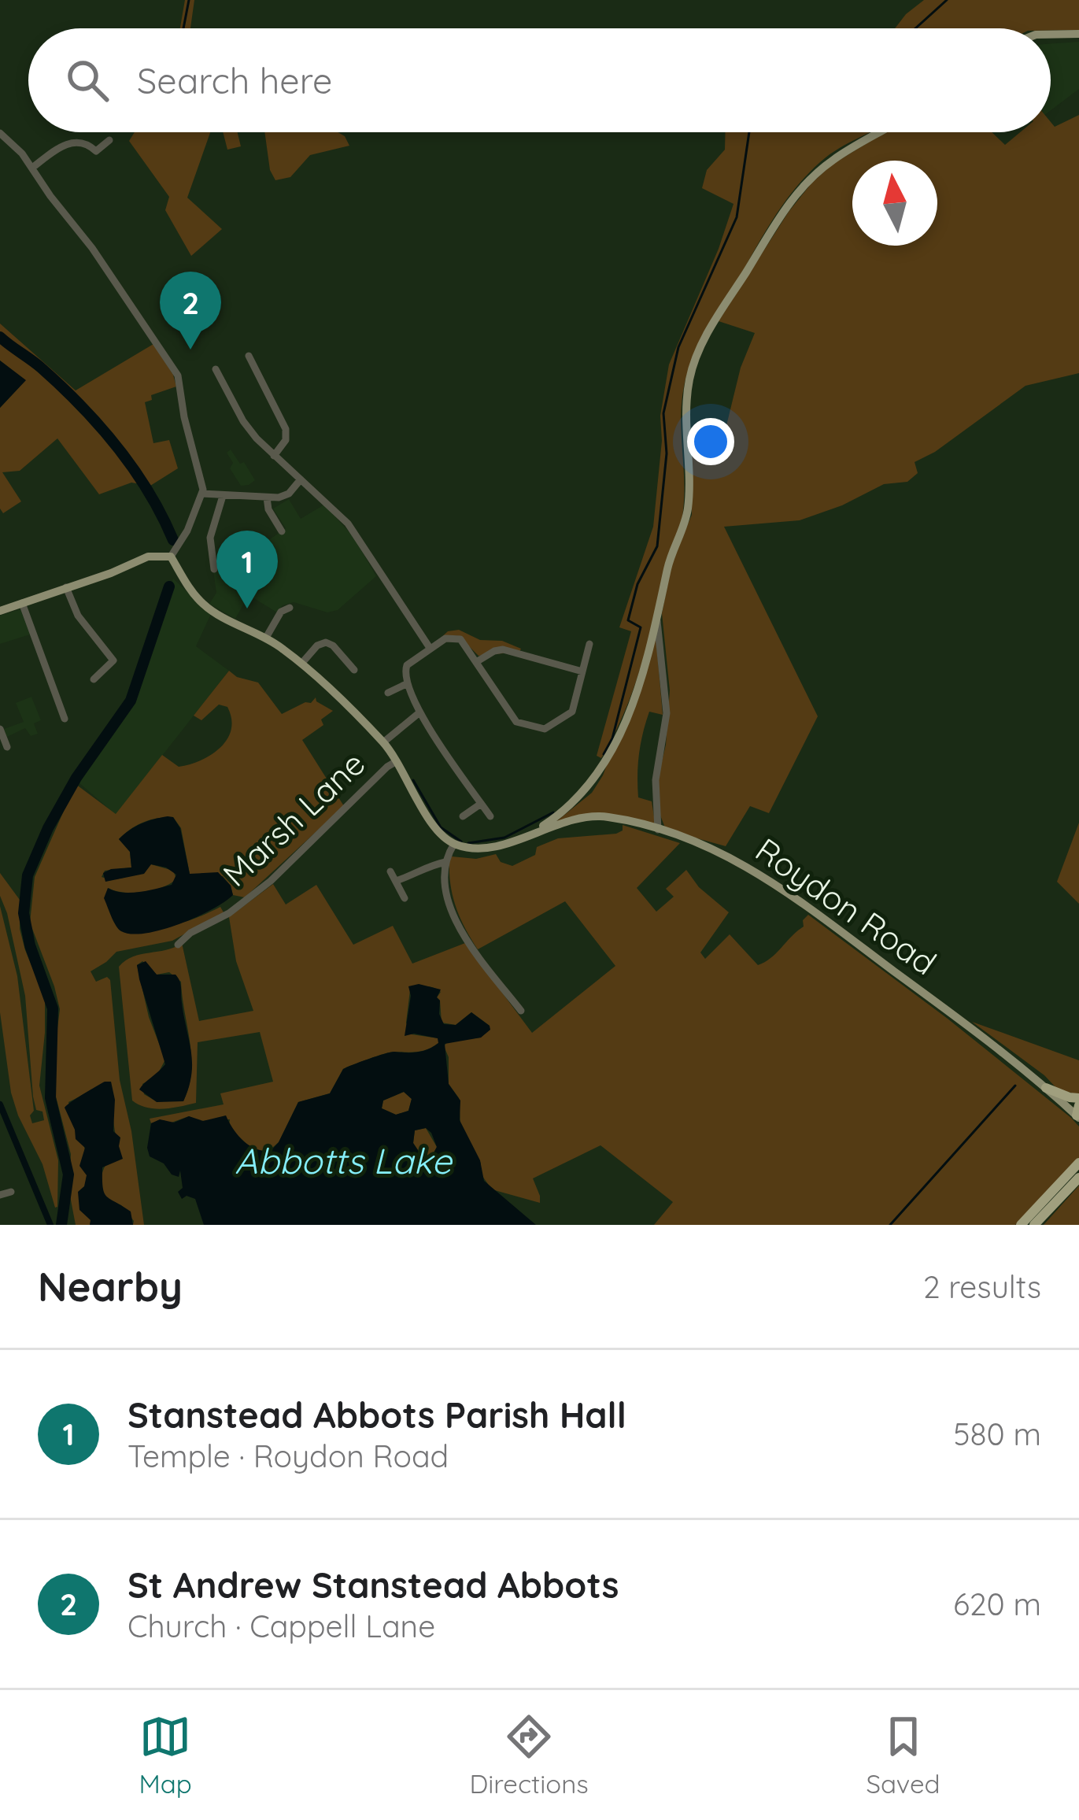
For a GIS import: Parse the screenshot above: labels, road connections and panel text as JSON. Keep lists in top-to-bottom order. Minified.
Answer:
{"streets":{"main road":["Roydon Road"],"street":["Marsh Lane"]},"water":["Abbotts Lake"],"north":"top","page":{"search":"Search here","pins":["2","1"],"heading":["Nearby","2 results"],"list":[{"mark":"1","name":"Stanstead Abbots Parish Hall","note":"Temple · Roydon Road","value":"580 m"},{"mark":"2","name":"St Andrew Stanstead Abbots","note":"Church · Cappell Lane","value":"620 m"}],"nav":["Map","Directions","Saved"]}}
